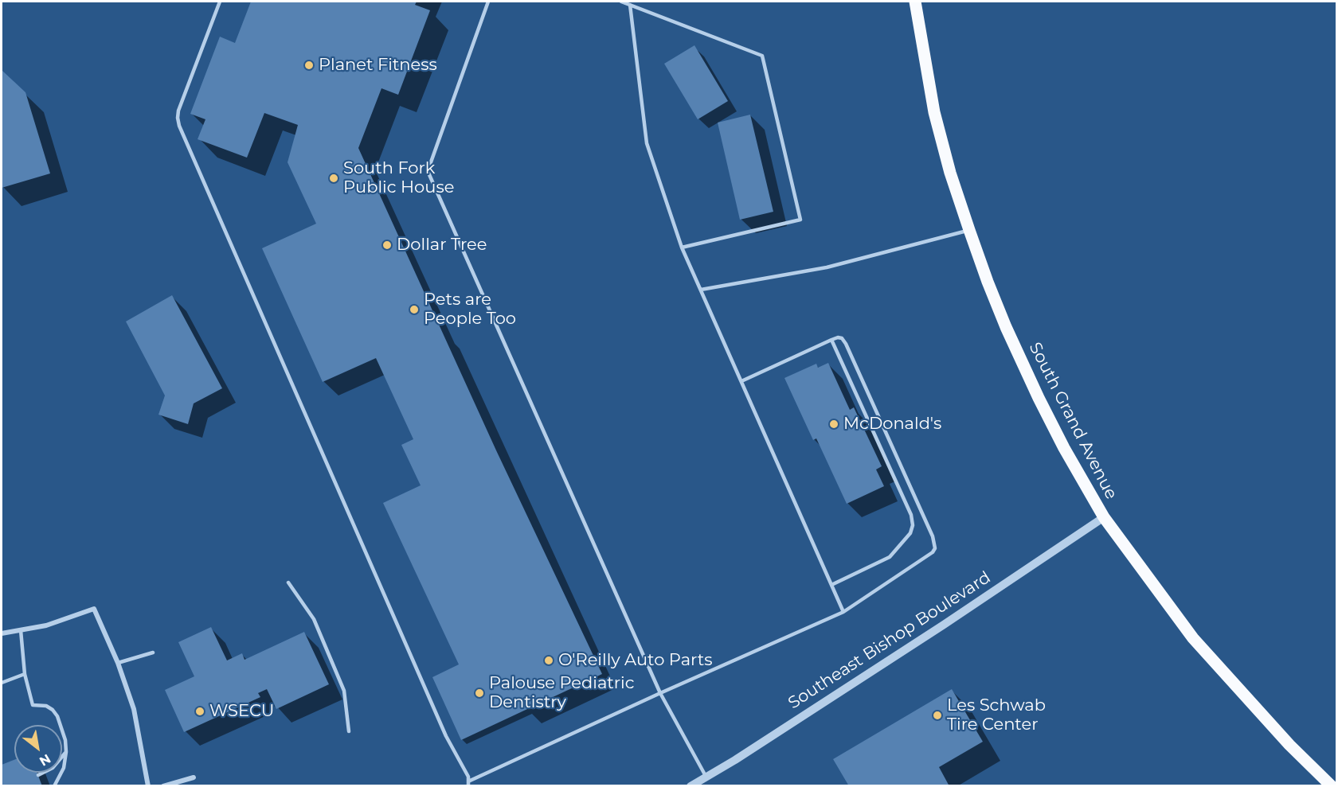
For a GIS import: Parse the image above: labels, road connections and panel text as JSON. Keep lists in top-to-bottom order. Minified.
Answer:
{"streets":{"main road":["South Grand Avenue"],"street":["Southeast Bishop Boulevard"]},"crossings":[["South Grand Avenue","Southeast Bishop Boulevard"]],"places":["Planet Fitness","South Fork Public House","Dollar Tree","Pets are People Too","McDonald's","O'Reilly Auto Parts","Palouse Pediatric Dentistry","WSECU","Les Schwab Tire Center"],"north":"bottom right"}
